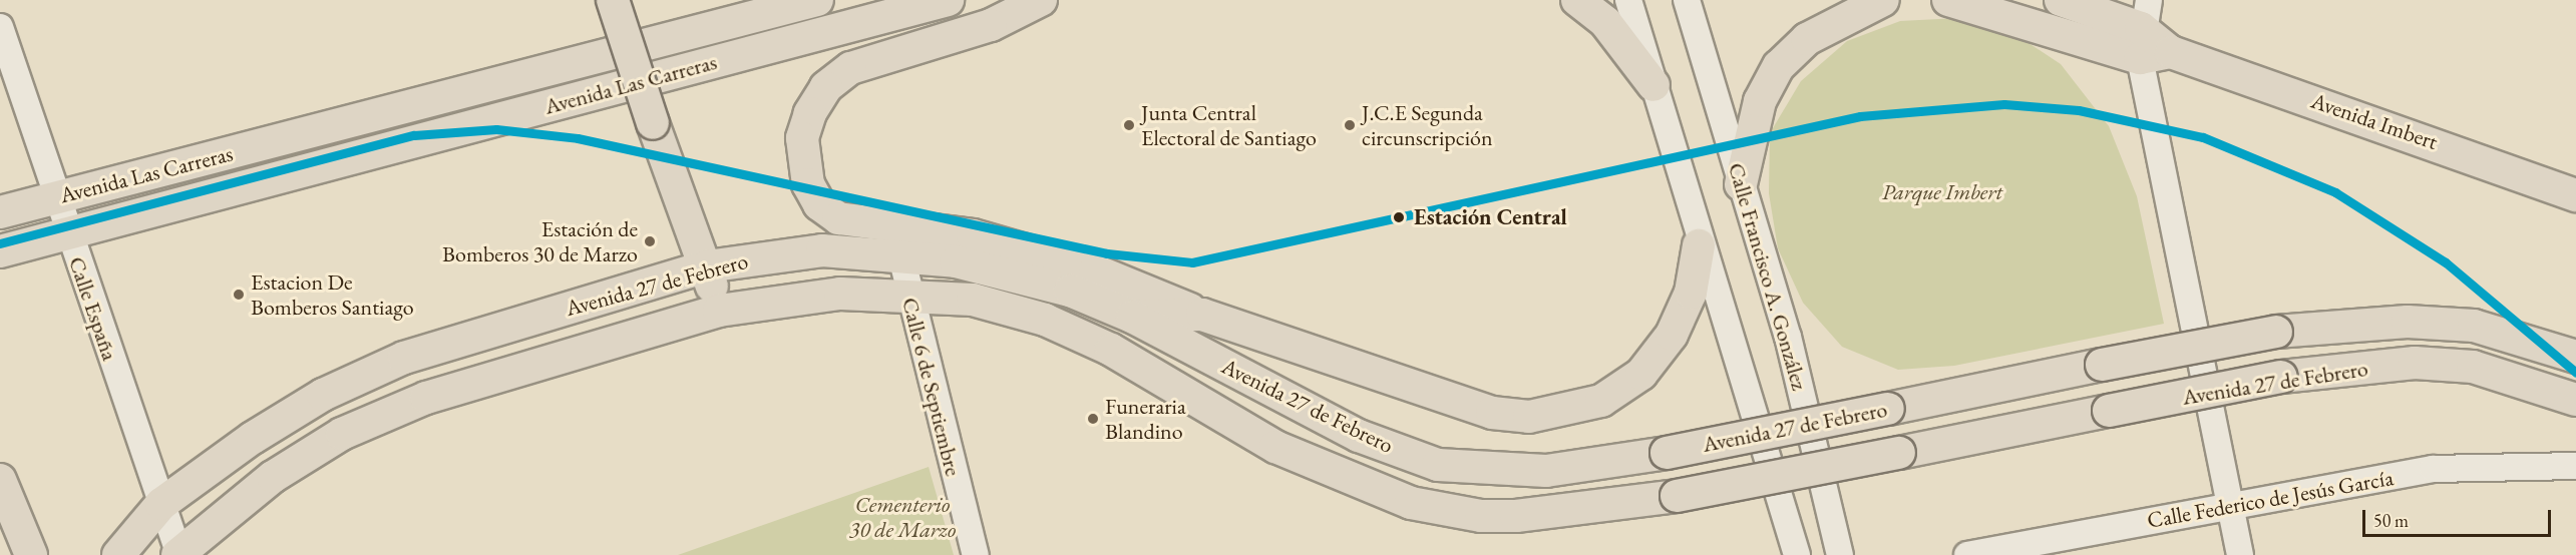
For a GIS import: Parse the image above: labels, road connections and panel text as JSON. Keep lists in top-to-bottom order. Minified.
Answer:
{"streets":{"main road":["Avenida Las Carreras","Avenida Imbert","Avenida 27 de Febrero"],"street":["Calle Francisco A. González","Calle España","Calle 6 de Septiembre","Calle Federico de Jesús García"]},"crossings":[["Avenida Las Carreras","Calle España"],["Avenida 27 de Febrero","Calle España"],["Avenida 27 de Febrero","Calle 6 de Septiembre"]],"parks":["Parque Imbert","Cementerio 30 de Marzo"],"places":["Junta Central Electoral de Santiago","J.C.E Segunda circunscripción","Estación Central","Estación de Bomberos 30 de Marzo","Estacion De Bomberos Santiago","Funeraria Blandino"],"scale_bar":"50 m"}
